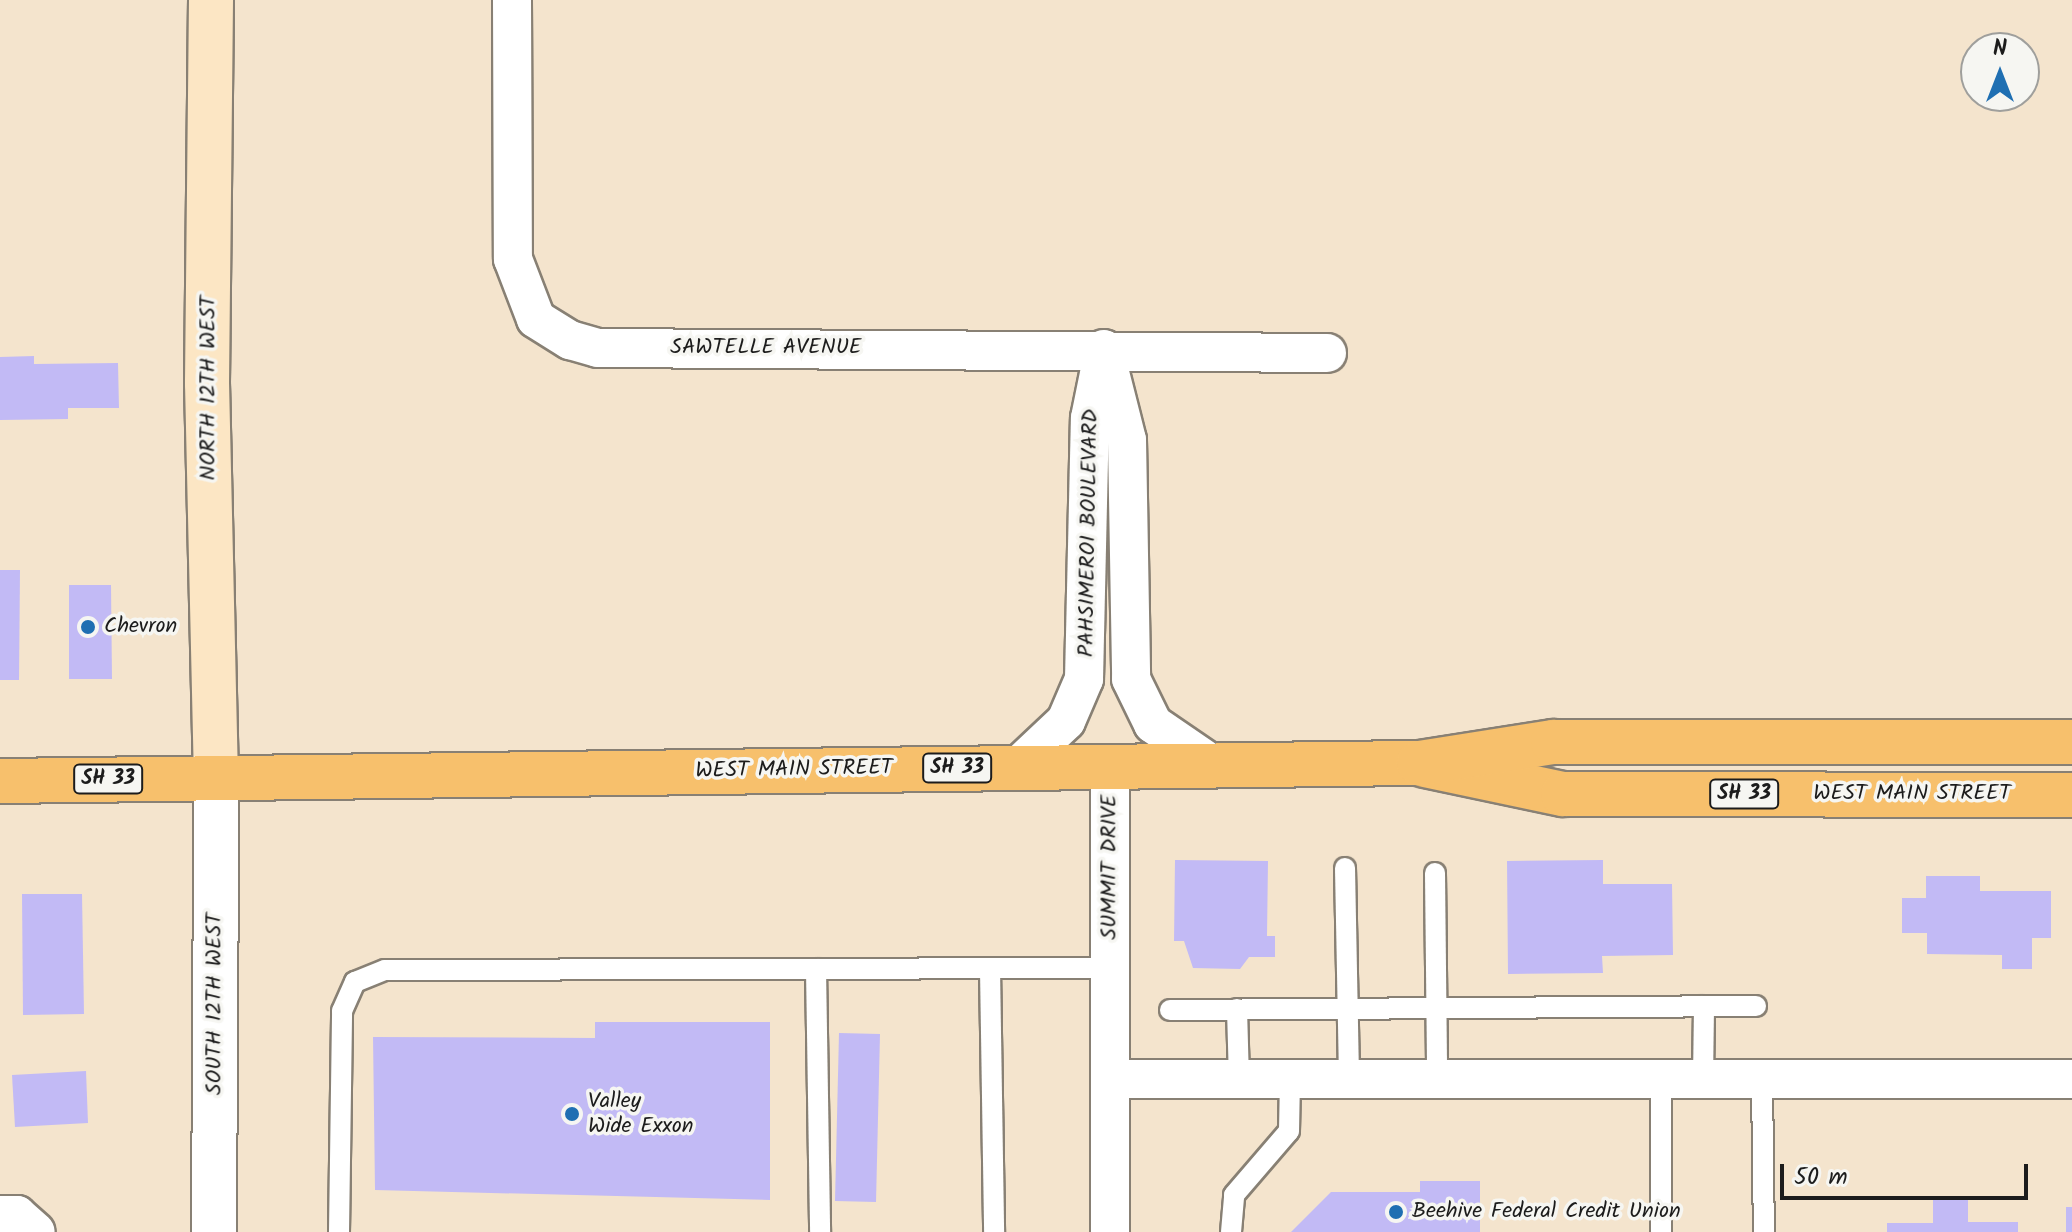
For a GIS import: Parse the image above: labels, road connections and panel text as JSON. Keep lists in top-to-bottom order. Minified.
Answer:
{"streets":{"main road":["NORTH 12TH WEST","SH 33","WEST MAIN STREET"],"street":["SAWTELLE AVENUE","PAHSIMEROI BOULEVARD","SUMMIT DRIVE","SOUTH 12TH WEST"]},"crossings":[["SAWTELLE AVENUE","PAHSIMEROI BOULEVARD"],["NORTH 12TH WEST","SH 33"],["NORTH 12TH WEST","WEST MAIN STREET"],["NORTH 12TH WEST","SOUTH 12TH WEST"],["PAHSIMEROI BOULEVARD","WEST MAIN STREET"],["SH 33","WEST MAIN STREET"],["SH 33","SOUTH 12TH WEST"],["WEST MAIN STREET","SUMMIT DRIVE"],["WEST MAIN STREET","SOUTH 12TH WEST"]],"places":["Chevron","Valley Wide Exxon","Beehive Federal Credit Union"],"scale_bar":"50 m","north":"top"}
